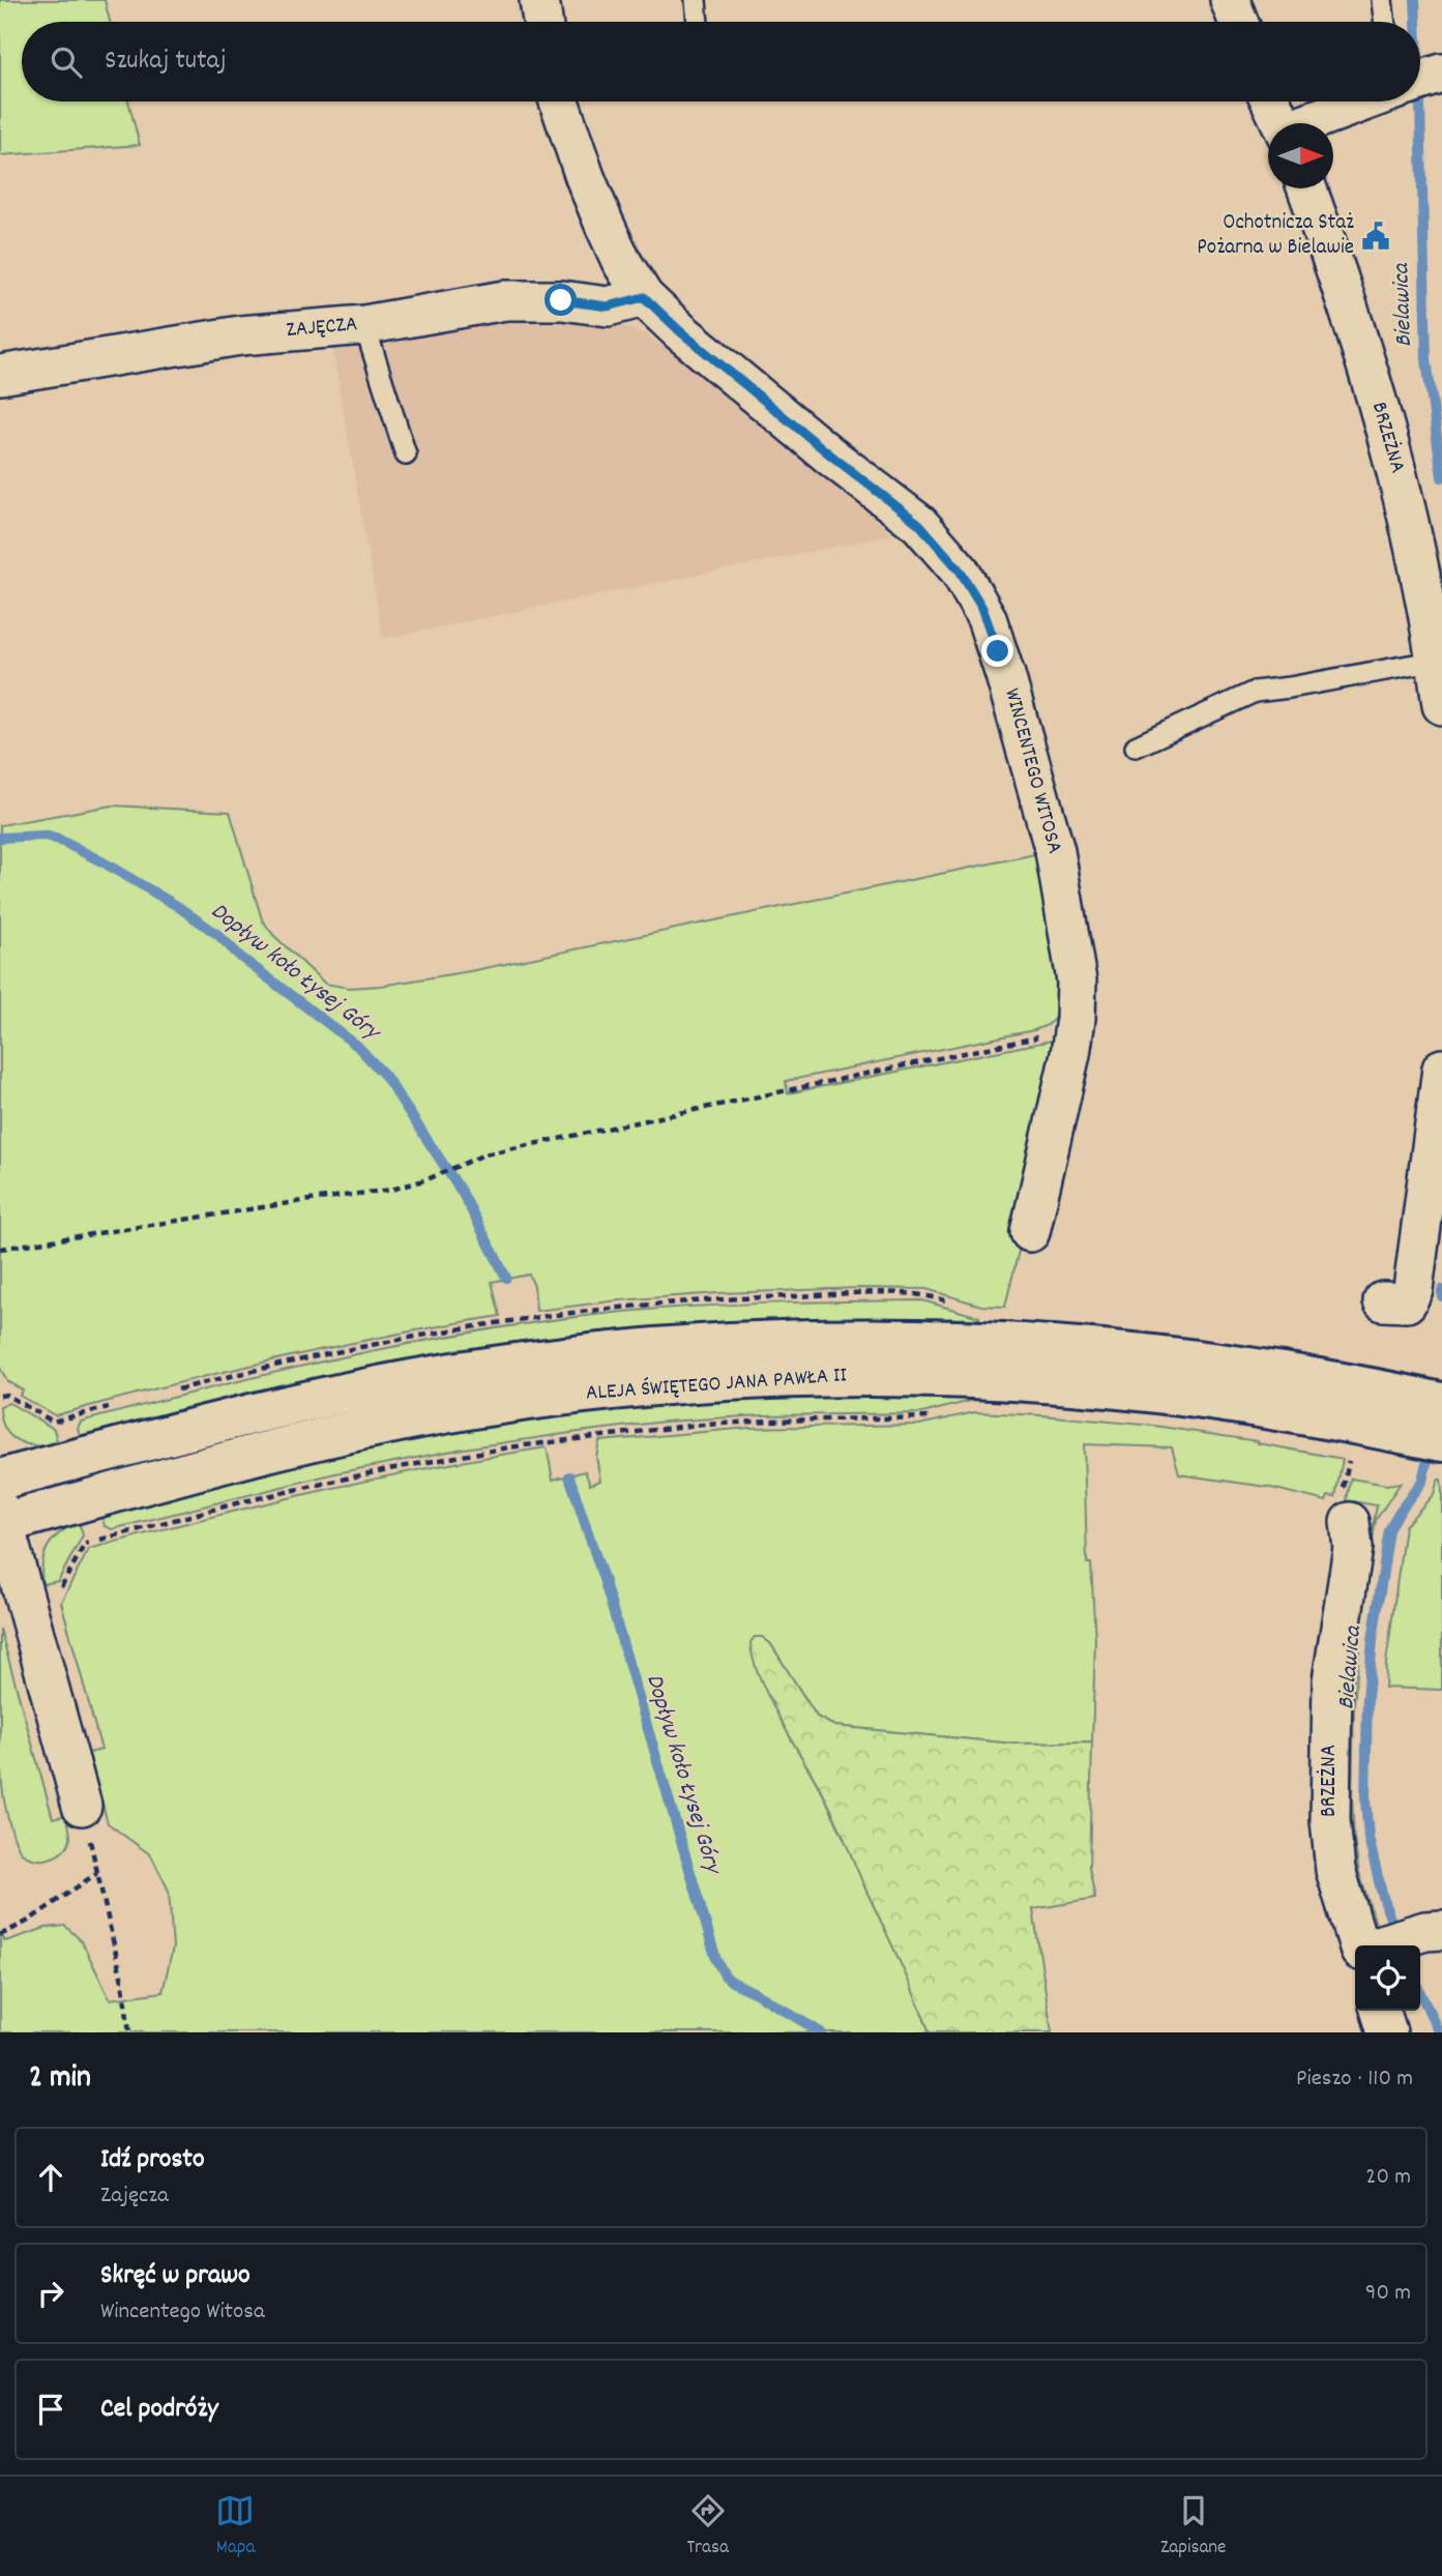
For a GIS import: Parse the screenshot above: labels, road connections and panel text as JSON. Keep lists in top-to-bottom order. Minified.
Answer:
{"streets":{"main road":["ALEJA ŚWIĘTEGO JANA PAWŁA II"],"street":["ZAJĘCZA","BRZEŻNA","WINCENTEGO WITOSA"]},"crossings":[["ZAJĘCZA","WINCENTEGO WITOSA"]],"water":["Bielawica","Dopływ koło Łysej Góry"],"places":{"public building":["Ochotnicza Staż Pożarna w Bielawie"]},"north":"right","page":{"search":"Szukaj tutaj","heading":["2 min","Pieszo · 110 m"],"list":[["Idź prosto","Zajęcza","20 m"],["Skręć w prawo","Wincentego Witosa","90 m"],"Cel podróży"],"nav":["Mapa","Trasa","Zapisane"]}}
